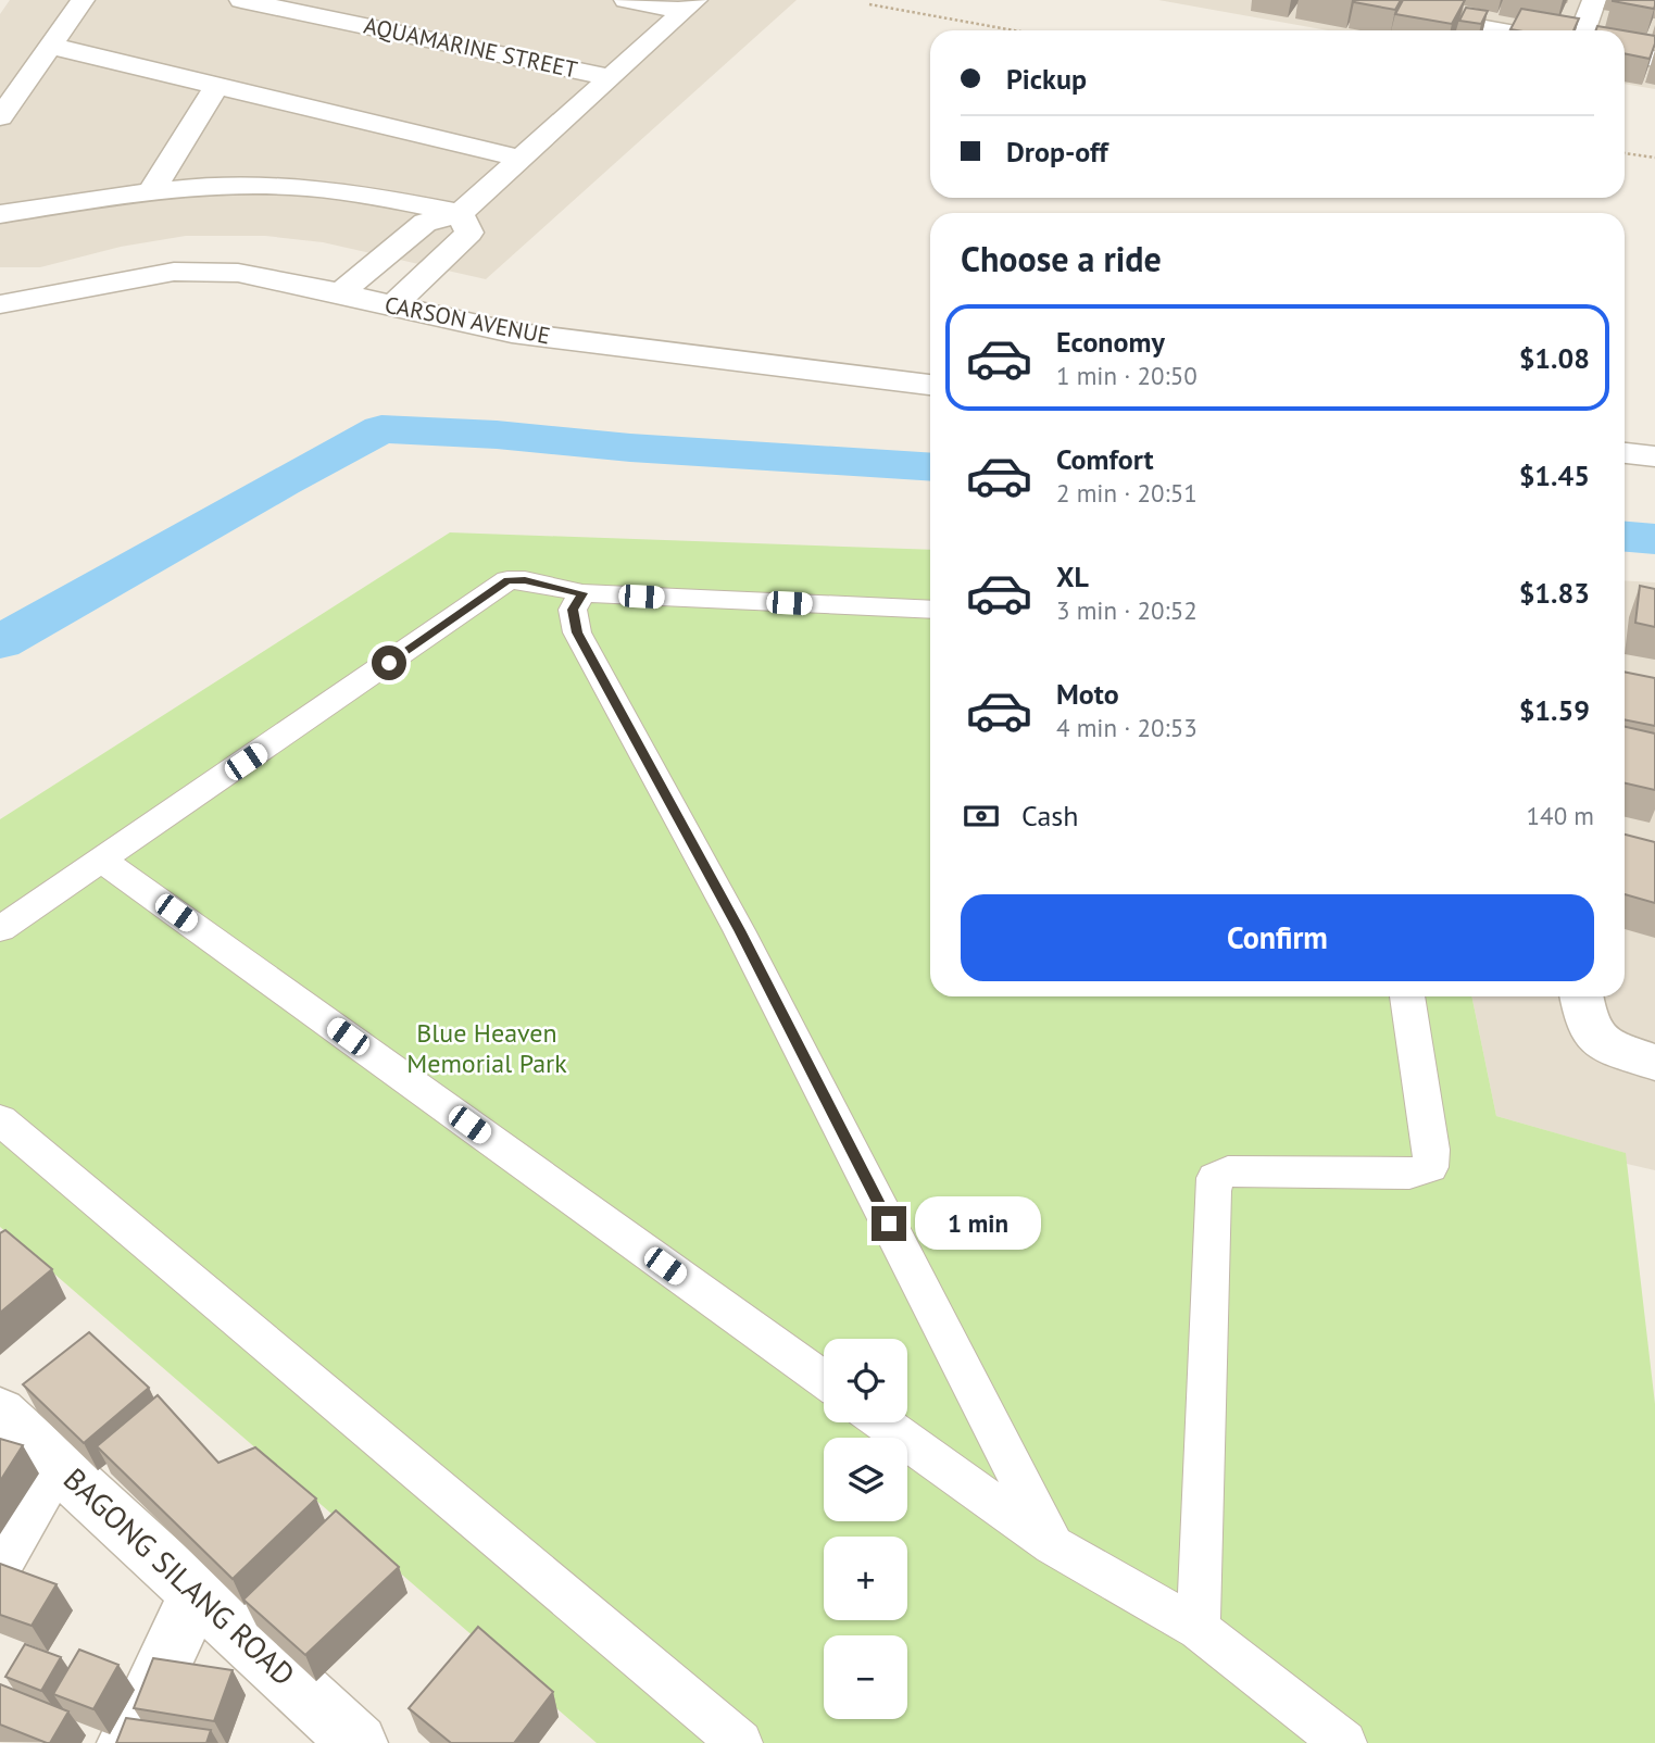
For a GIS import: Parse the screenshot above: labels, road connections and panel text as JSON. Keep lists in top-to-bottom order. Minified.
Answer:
{"streets":{"street":["AQUAMARINE STREET","CARSON AVENUE","BAGONG SILANG ROAD"]},"parks":["Blue Heaven Memorial Park"],"page":{"banner":["Pickup","Drop-off"],"heading":"Choose a ride","list":[{"name":"Economy","note":"1 min · 20:50","value":"$1.08"},{"name":"Comfort","note":"2 min · 20:51","value":"$1.45"},{"name":"XL","note":"3 min · 20:52","value":"$1.83"},{"name":"Moto","note":"4 min · 20:53","value":"$1.59"}],"pay":["Cash","140 m"],"buttons":"Confirm","bubble":"1 min","map_buttons":["+","−"]}}
